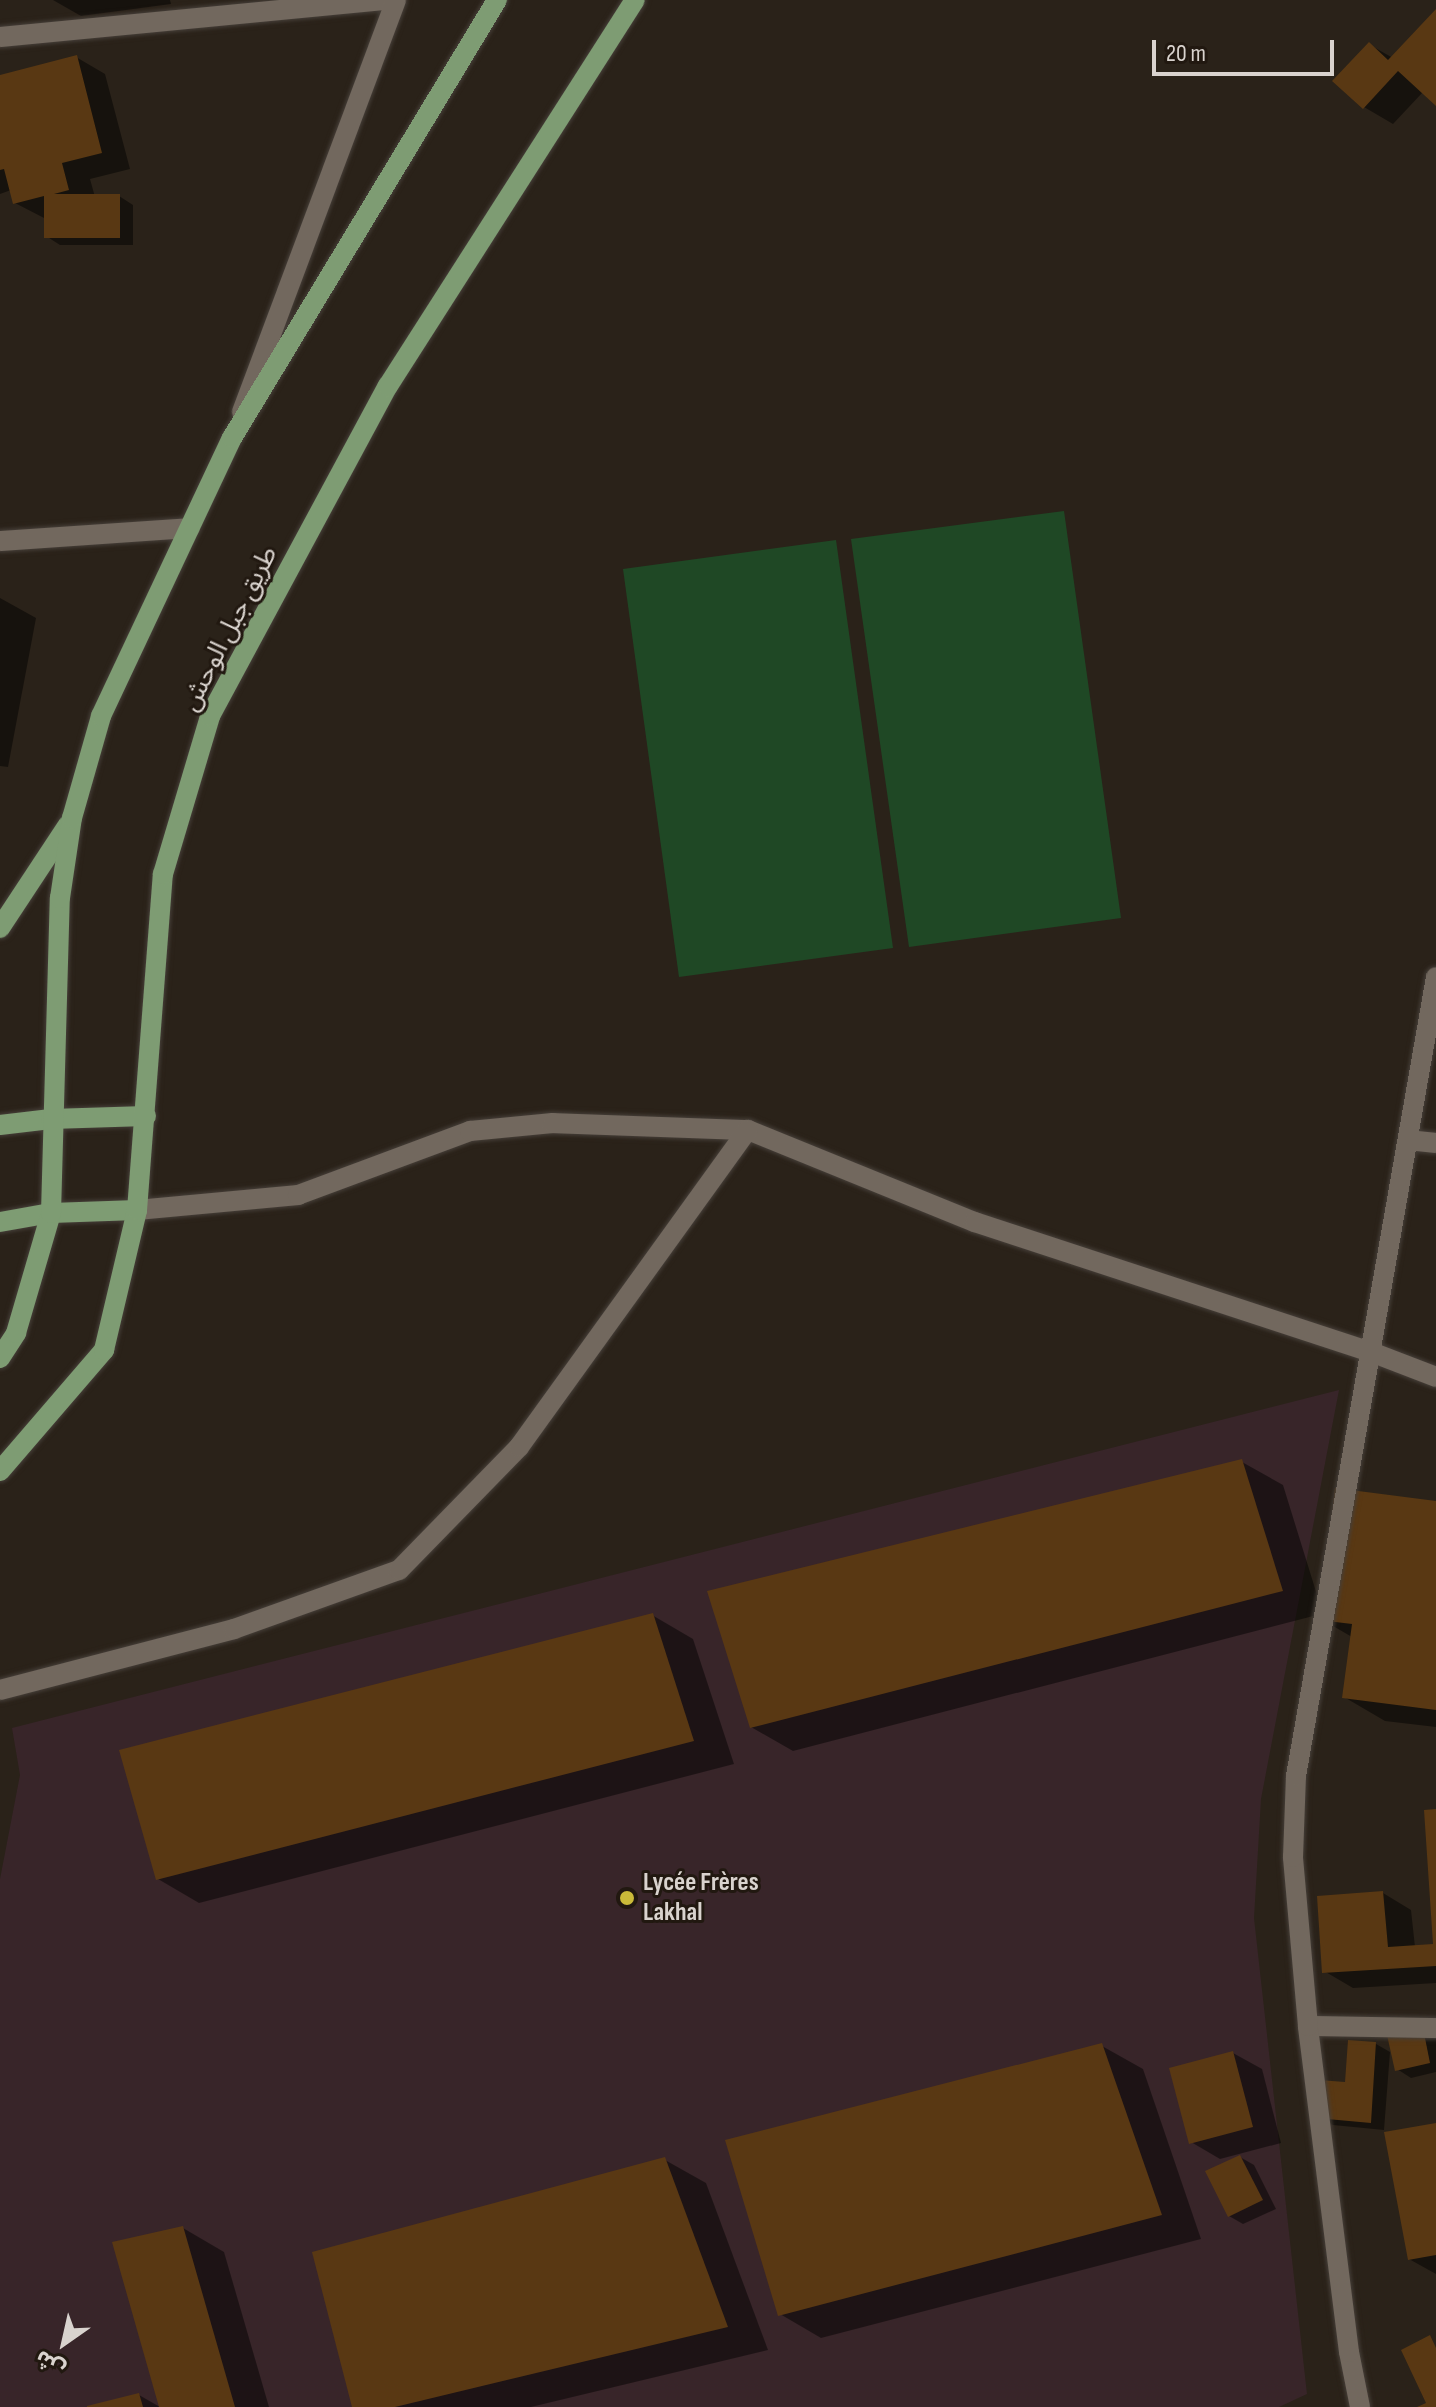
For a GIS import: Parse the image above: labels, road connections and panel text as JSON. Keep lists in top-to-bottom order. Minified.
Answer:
{"streets":{"main road":["طريق جبل الوحش"]},"places":["Lycée Frères Lakhal"],"scale_bar":"20 m","north":"bottom left"}
